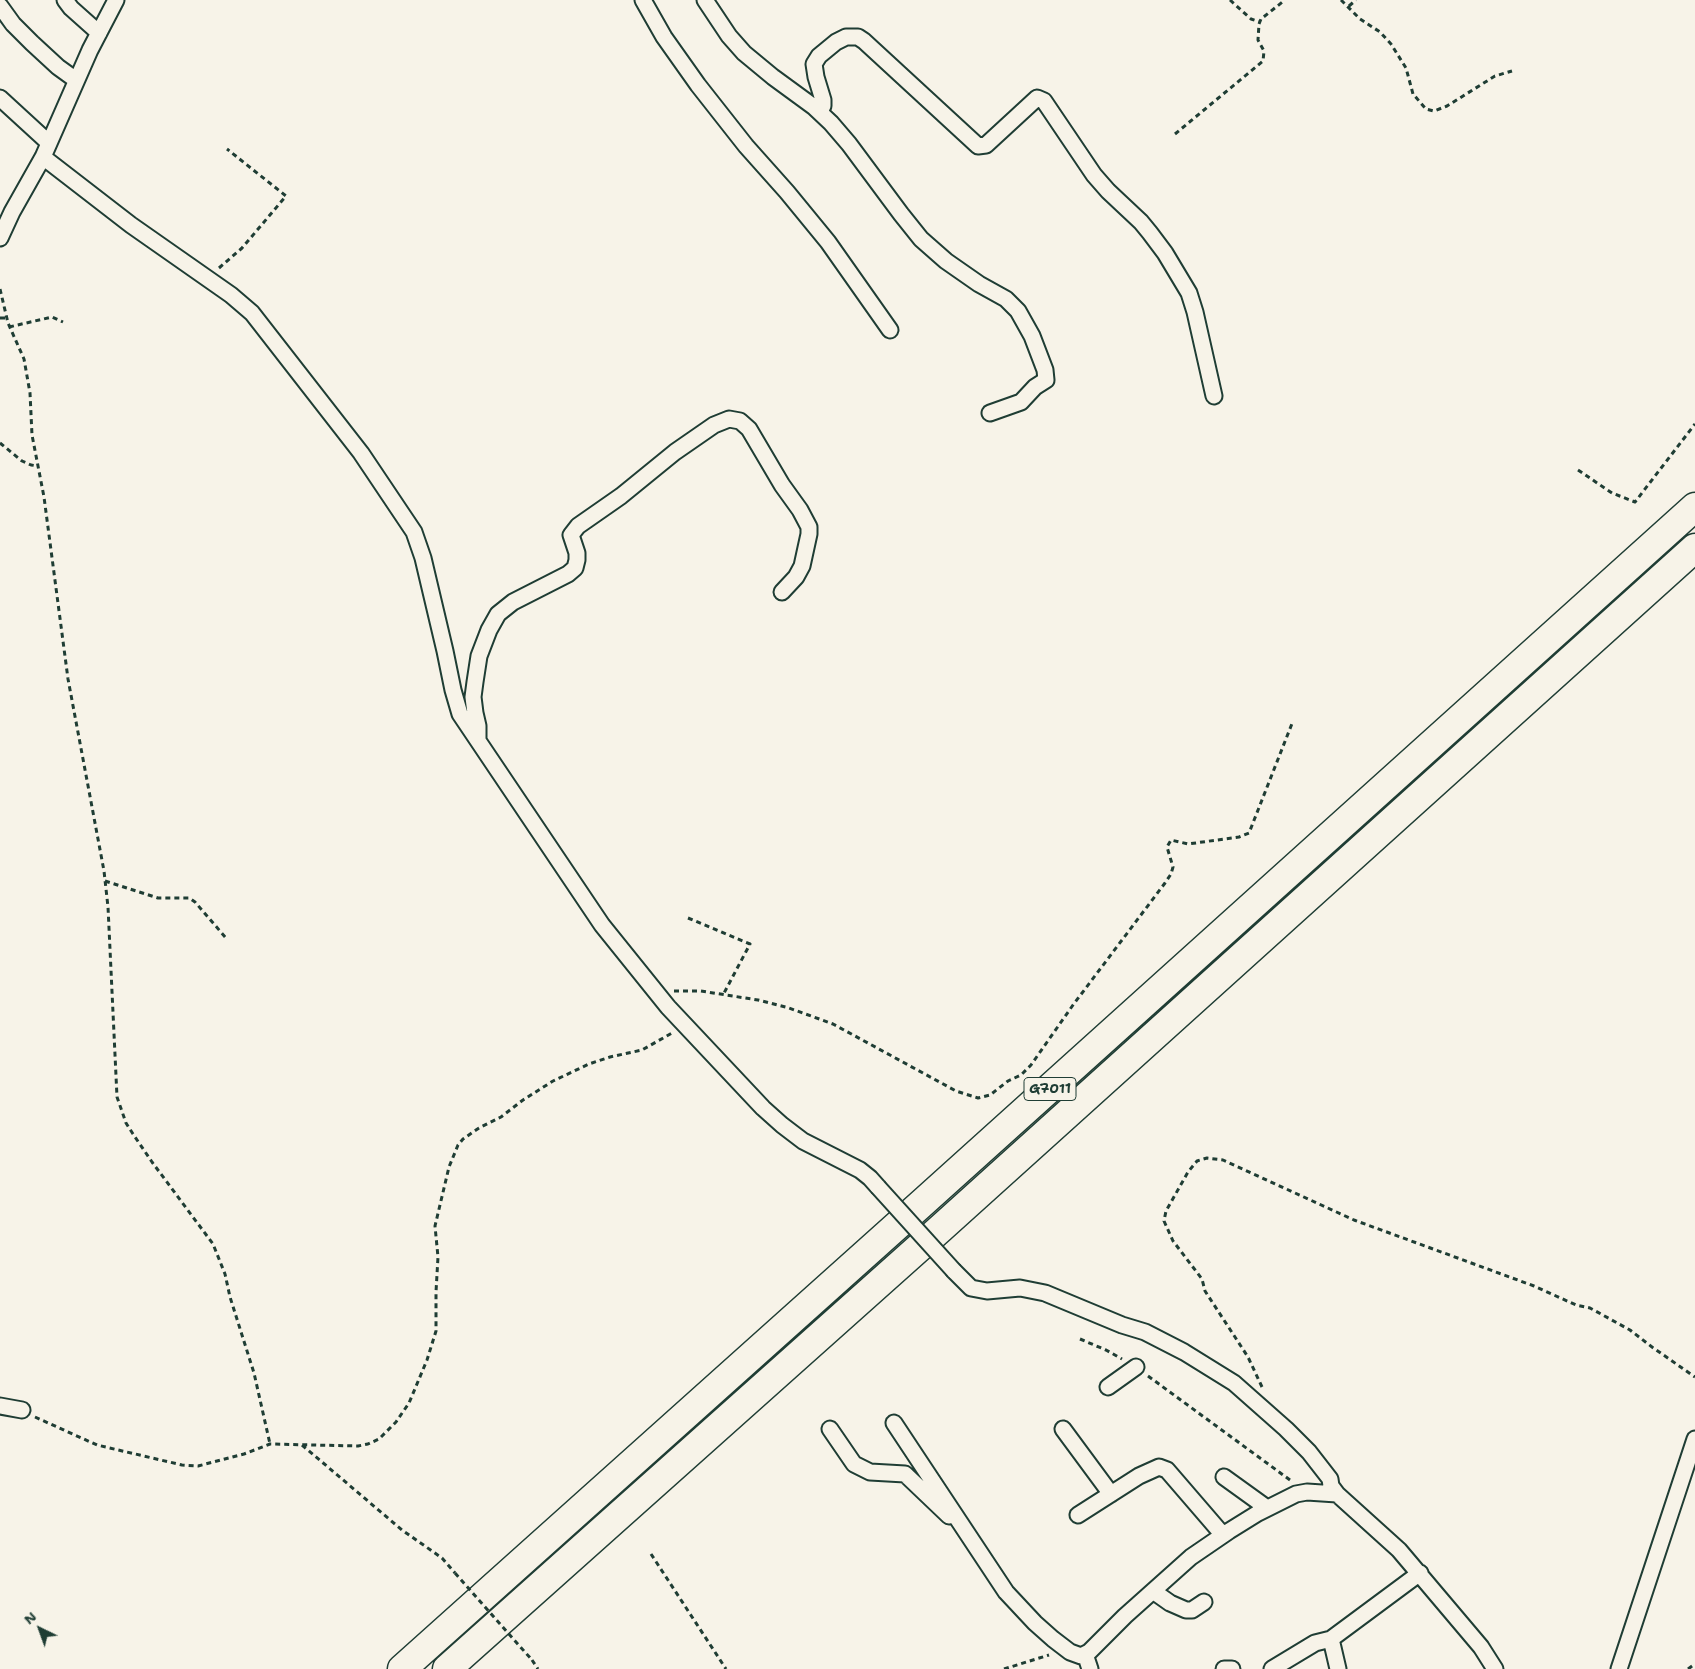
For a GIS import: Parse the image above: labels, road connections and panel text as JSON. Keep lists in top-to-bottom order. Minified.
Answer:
{"streets":{"highway":["G7011"]},"north":"top left"}
